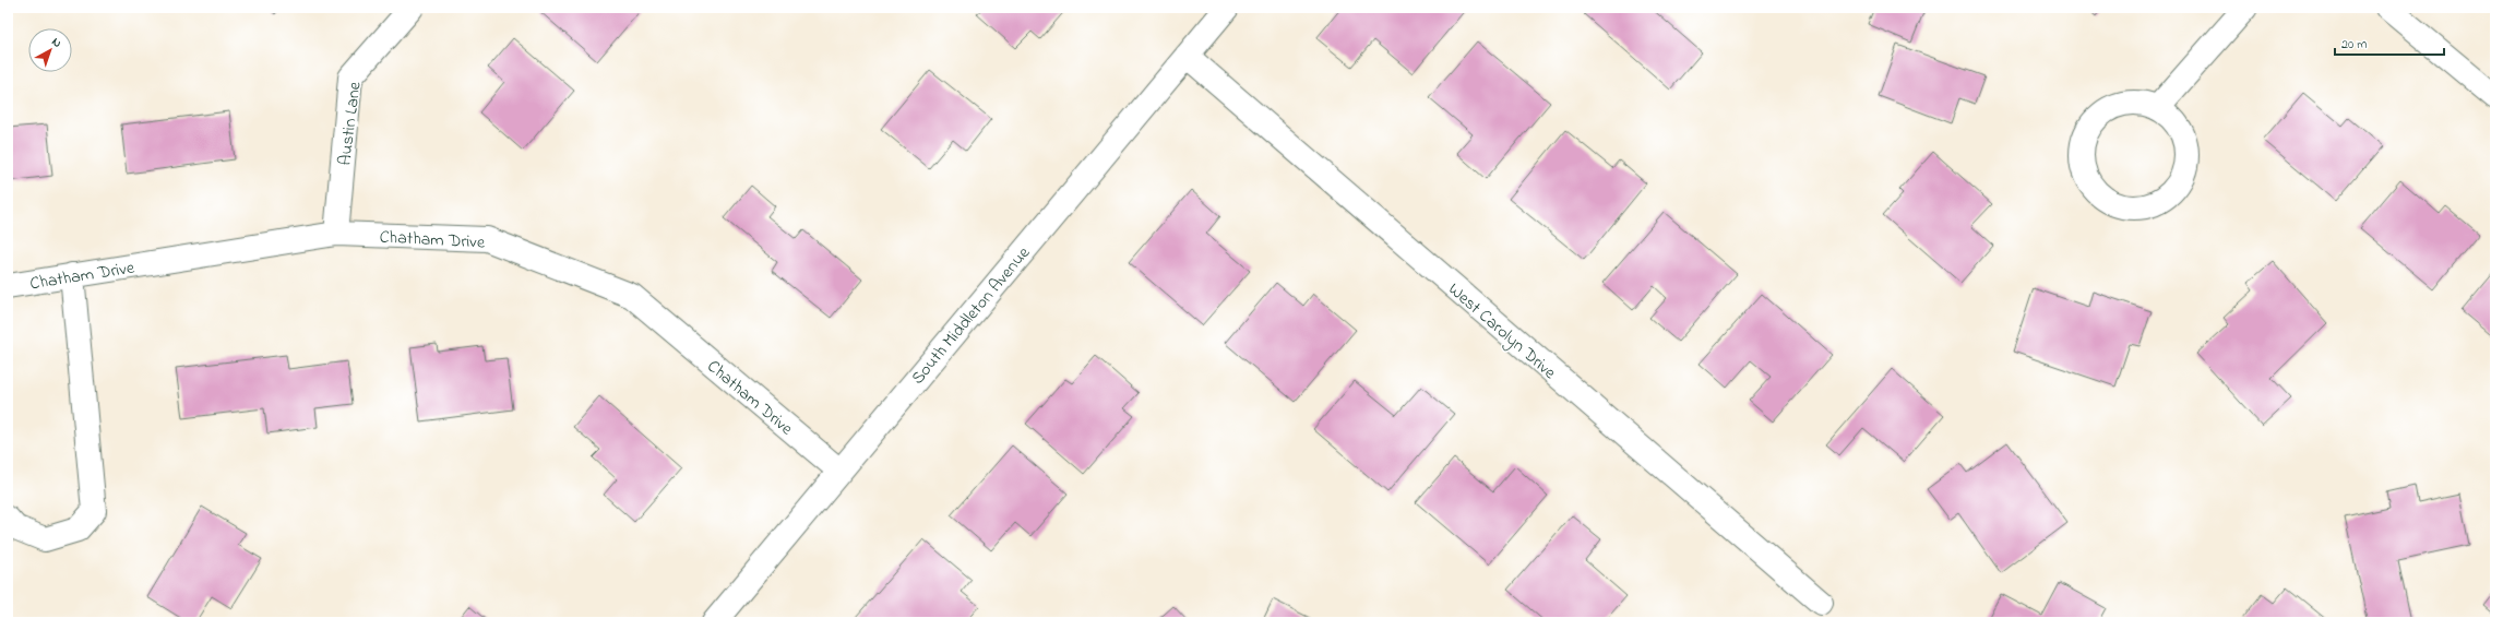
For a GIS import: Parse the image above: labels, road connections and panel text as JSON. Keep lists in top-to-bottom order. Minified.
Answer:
{"streets":{"street":["Austin Lane","Chatham Drive","South Middleton Avenue","West Carolyn Drive"]},"crossings":[["Austin Lane","Chatham Drive"],["Chatham Drive","South Middleton Avenue"],["South Middleton Avenue","West Carolyn Drive"]],"scale_bar":"20 m","north":"top right"}
